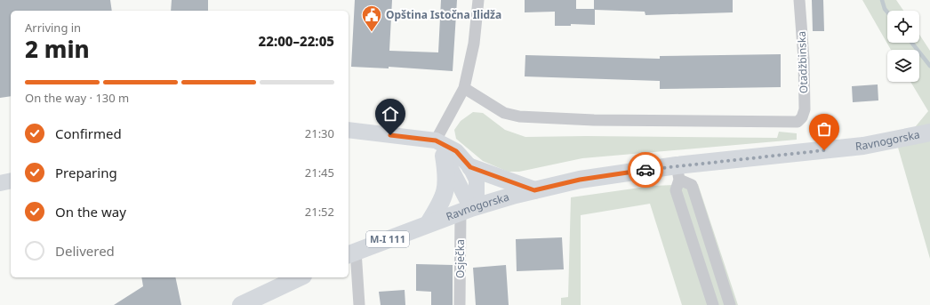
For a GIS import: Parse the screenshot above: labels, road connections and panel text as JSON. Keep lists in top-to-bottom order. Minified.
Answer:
{"streets":{"main road":["Ravnogorska","M-I 111"],"street":["Otadžbinska","Osječka"]},"crossings":[["Ravnogorska","Osječka"]],"places":{"public building":["Opština Istočna Ilidža"]},"page":{"heading":["2 min","Arriving in","22:00–22:05"],"bar":"On the way · 130 m","list":[["Confirmed","21:30"],["Preparing","21:45"],["On the way","21:52"],"Delivered"]}}
